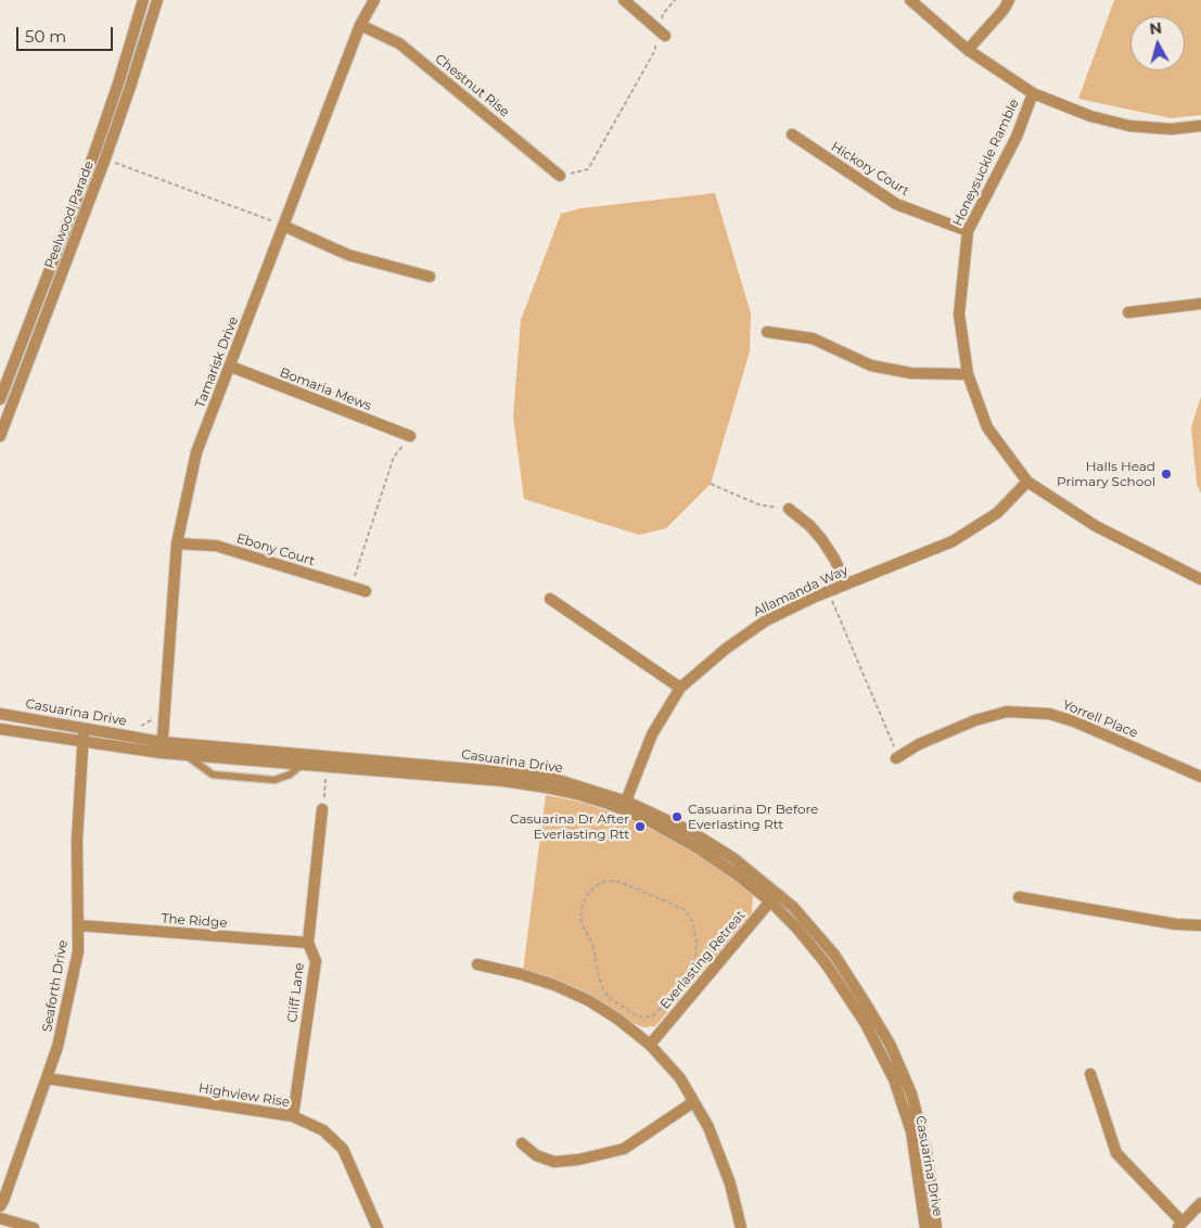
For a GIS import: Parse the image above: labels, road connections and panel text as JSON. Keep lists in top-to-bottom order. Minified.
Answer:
{"streets":{"street":["Chestnut Rise","Honeysuckle Ramble","Hickory Court","Peelwood Parade","Tamarisk Drive","Bomaria Mews","Ebony Court","Allamanda Way","Casuarina Drive","Yorrell Place","The Ridge","Everlasting Retreat","Seaforth Drive","Cliff Lane","Highview Rise"]},"crossings":[["Chestnut Rise","Tamarisk Drive"],["Honeysuckle Ramble","Hickory Court"],["Honeysuckle Ramble","Allamanda Way"],["Tamarisk Drive","Bomaria Mews"],["Tamarisk Drive","Ebony Court"],["Tamarisk Drive","Casuarina Drive"],["Allamanda Way","Casuarina Drive"],["Casuarina Drive","Everlasting Retreat"],["Casuarina Drive","Seaforth Drive"],["The Ridge","Seaforth Drive"],["The Ridge","Cliff Lane"],["Seaforth Drive","Highview Rise"],["Cliff Lane","Highview Rise"]],"places":["Halls Head Primary School","Casuarina Dr Before Everlasting Rtt","Casuarina Dr After Everlasting Rtt"],"scale_bar":"50 m","north":"top"}
